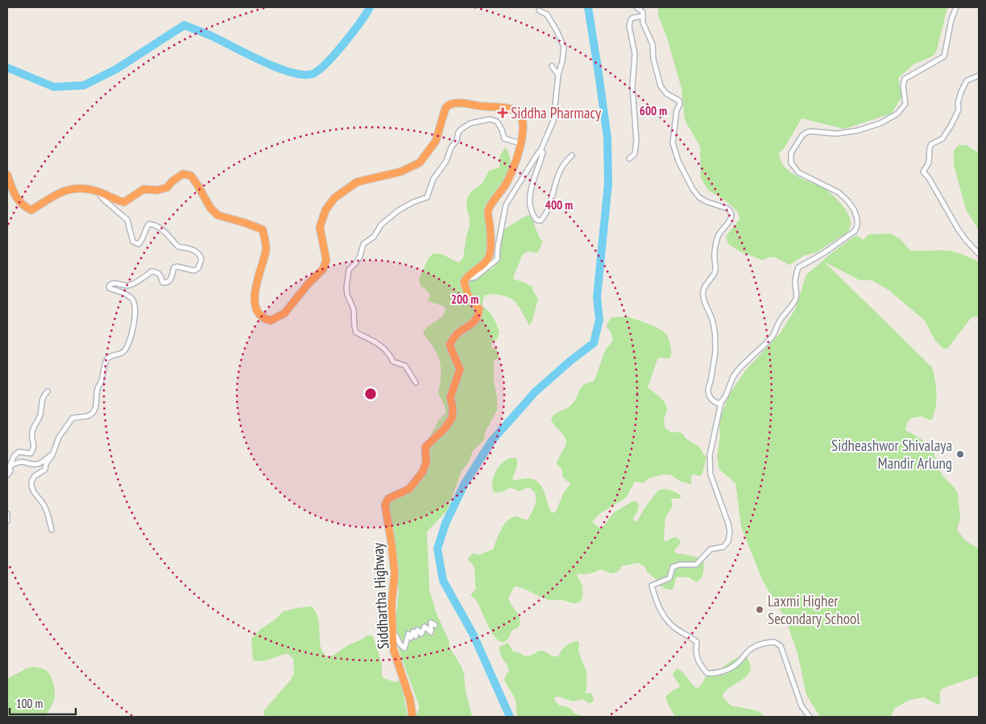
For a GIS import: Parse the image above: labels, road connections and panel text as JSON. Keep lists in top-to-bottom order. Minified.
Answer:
{"streets":{"highway":["Siddhartha Highway"]},"places":{"health":["Siddha Pharmacy"],"other":["Sidheashwor Shivalaya Mandir Arlung","Laxmi Higher Secondary School"]},"scale_bar":"100 m","rings":["600 m","400 m","200 m"]}
